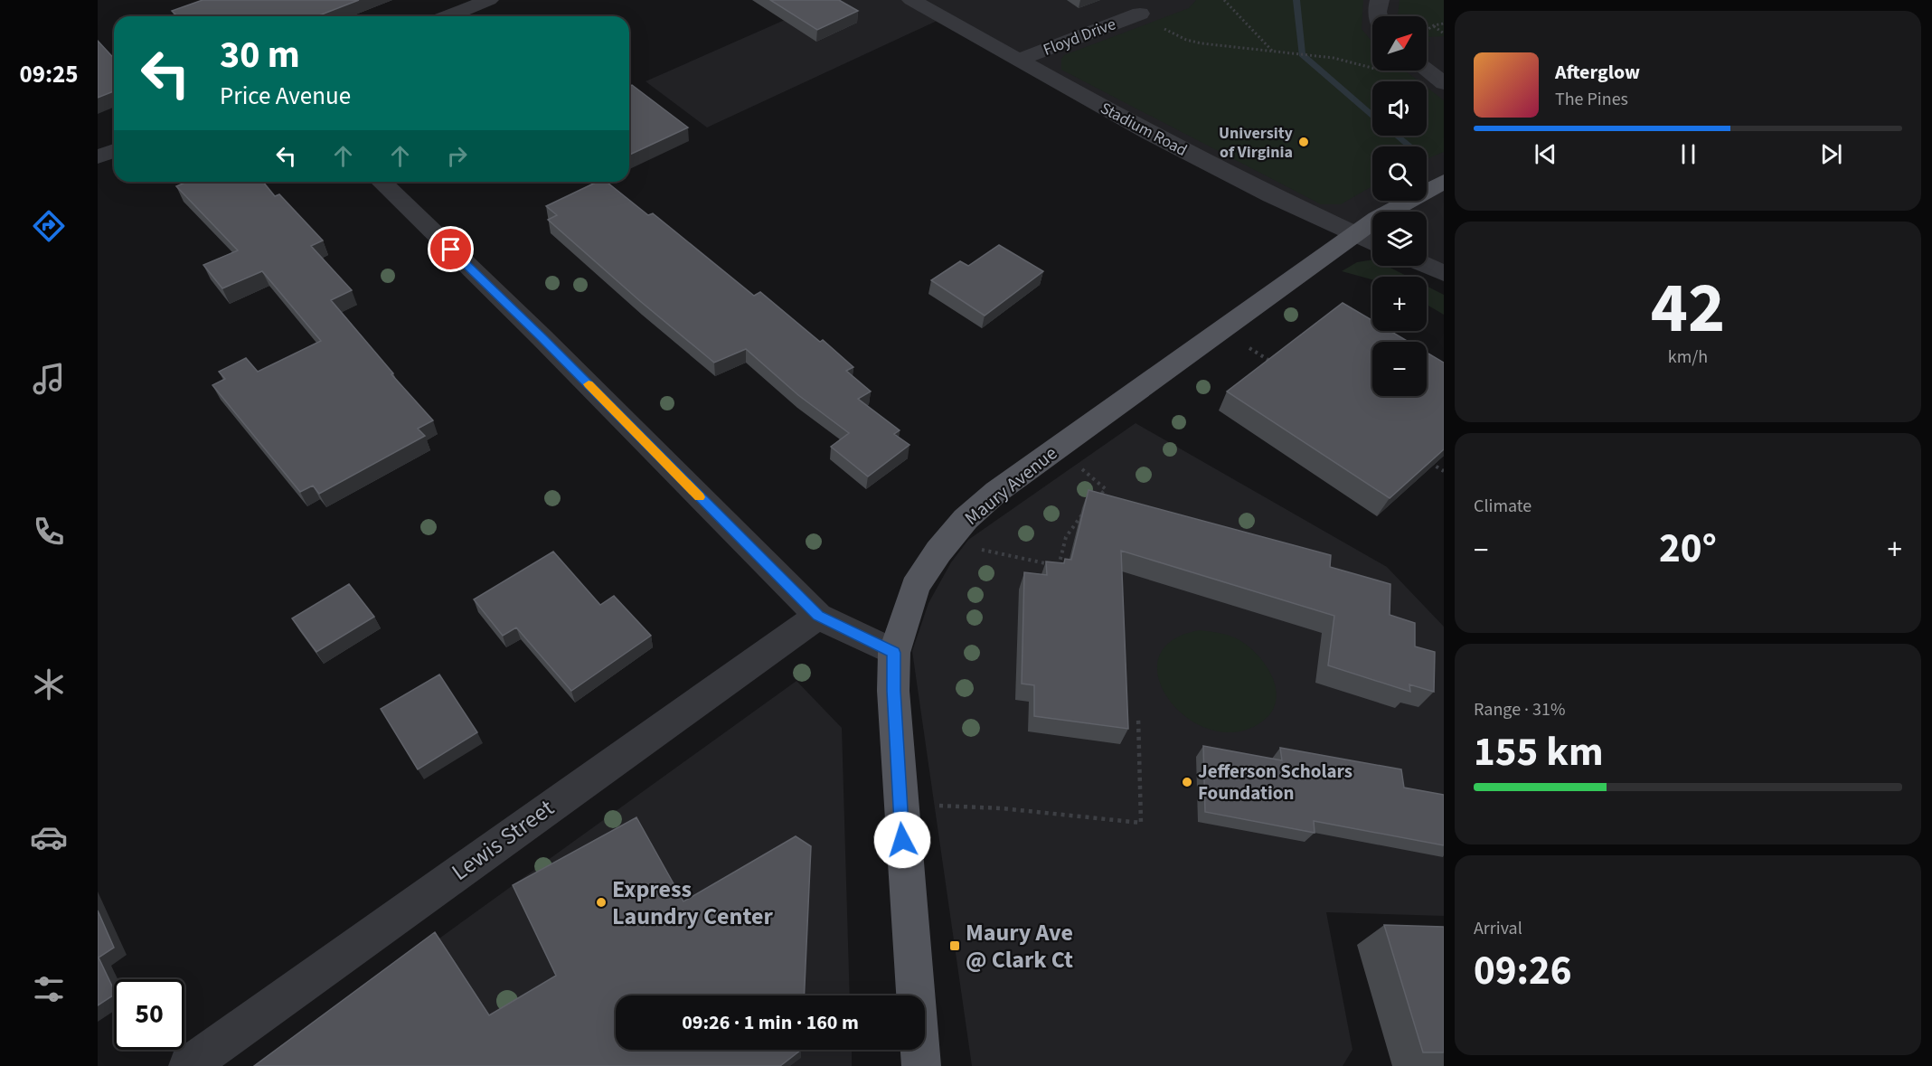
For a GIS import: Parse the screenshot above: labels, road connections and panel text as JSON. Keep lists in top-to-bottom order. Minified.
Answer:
{"streets":{"main road":["Maury Avenue"],"street":["Floyd Drive","Stadium Road","Lewis Street"]},"crossings":[["Floyd Drive","Stadium Road"],["Stadium Road","Maury Avenue"]],"places":{"other":["University of Virginia","Jefferson Scholars Foundation","Express Laundry Center"],"transit":["Maury Ave @ Clark Ct"]},"north":"top right","page":{"tabs":"09:25","map_buttons":["+","−"],"turn":["30 m","Price Avenue"],"song":["Afterglow","The Pines"],"tile":[["42","km/h"],"Climate",["Range · 31%","155 km"],["Arrival","09:26"]],"heat":["−","20°","+"],"limit":"50","trip":"09:26 · 1 min · 160 m"}}
